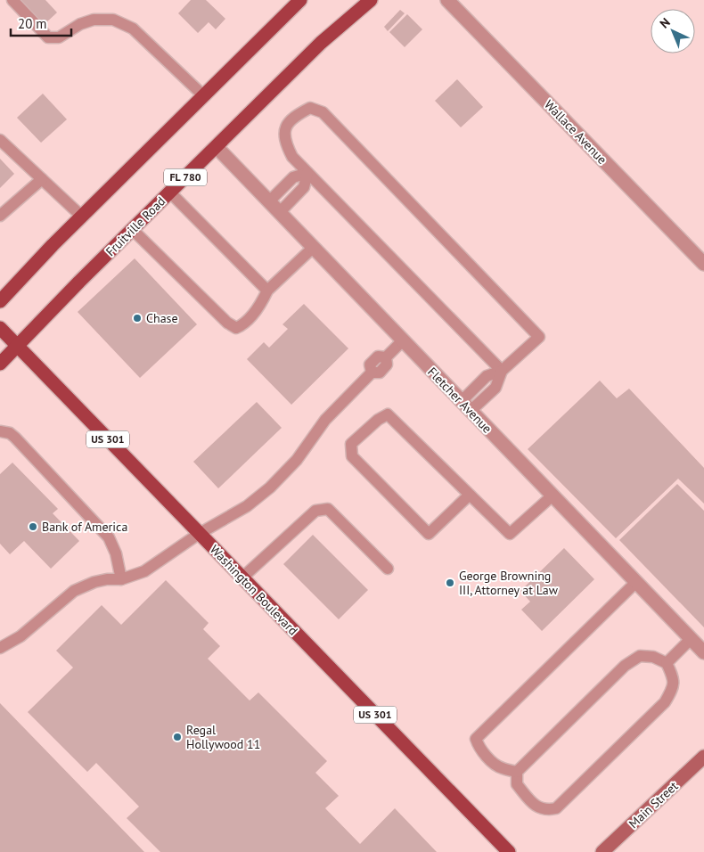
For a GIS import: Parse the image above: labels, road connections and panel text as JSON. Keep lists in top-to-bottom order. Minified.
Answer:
{"streets":{"main road":["FL 780","Fruitville Road","US 301","Washington Boulevard"],"street":["Wallace Avenue","Fletcher Avenue","Main Street"]},"crossings":[["Fruitville Road","Fletcher Avenue"],["Fruitville Road","Washington Boulevard"]],"places":["Chase","Bank of America","George Browning III, Attorney at Law","Regal Hollywood 11"],"scale_bar":"20 m","north":"top left"}
